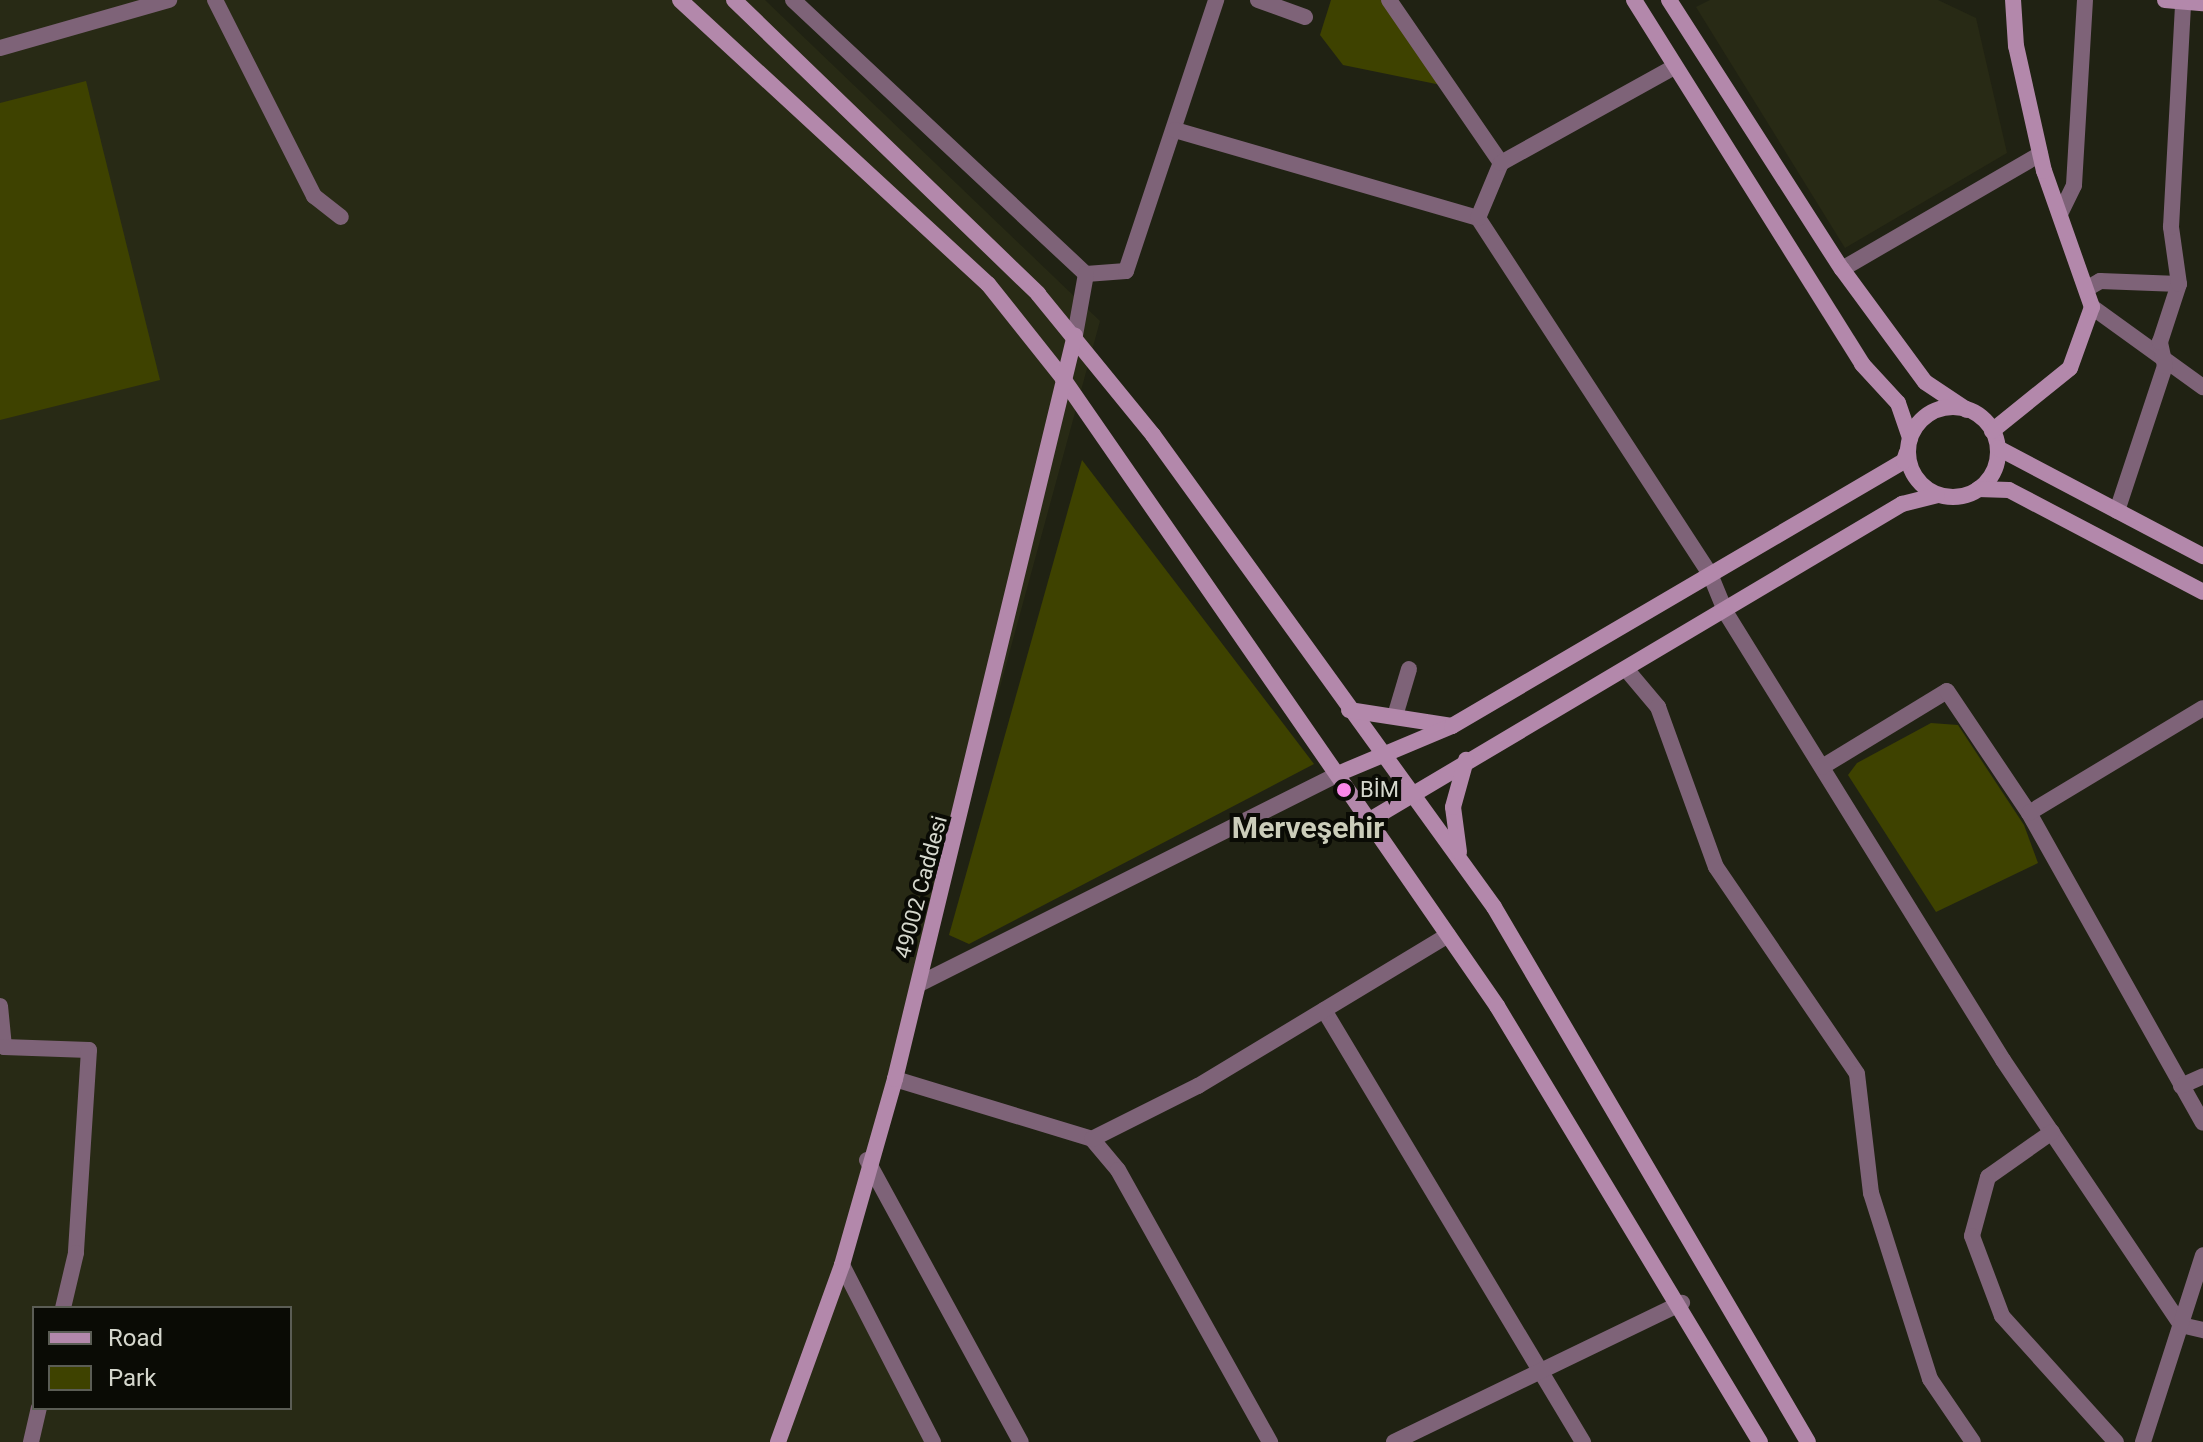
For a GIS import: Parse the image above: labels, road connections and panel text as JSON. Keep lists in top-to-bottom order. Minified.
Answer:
{"streets":{"street":["49002 Caddesi"]},"districts":["Merveşehir"],"places":["BİM"],"legend":["Road","Park"]}
